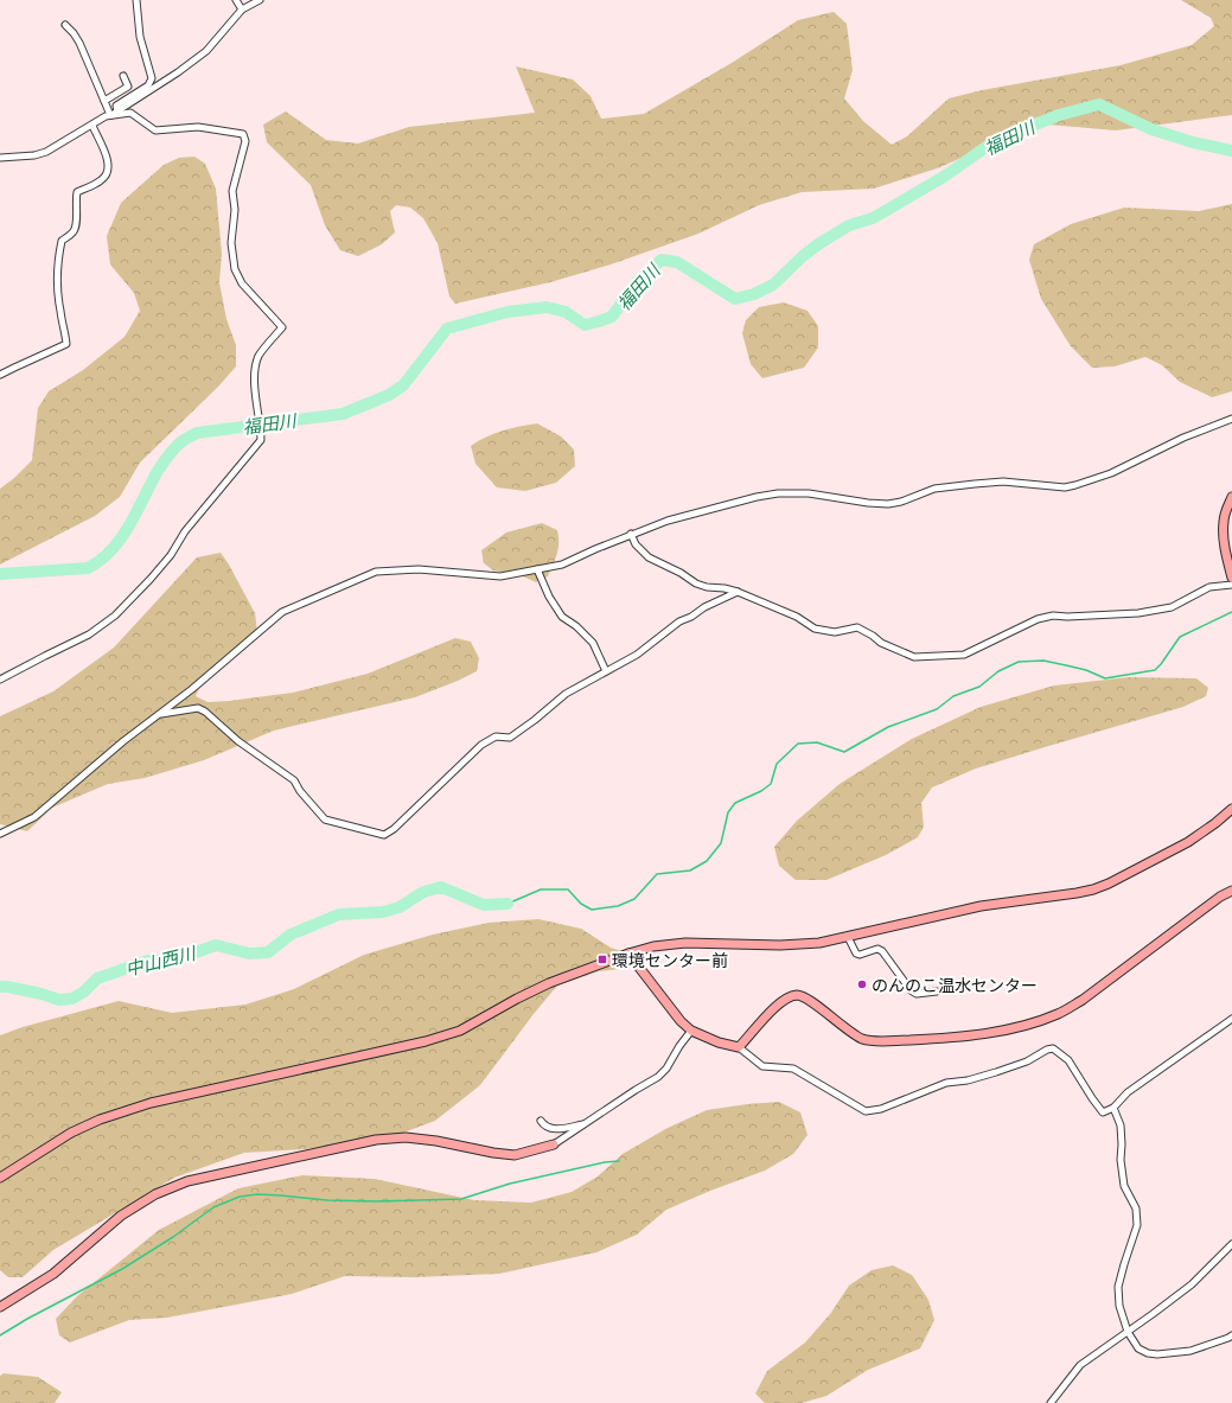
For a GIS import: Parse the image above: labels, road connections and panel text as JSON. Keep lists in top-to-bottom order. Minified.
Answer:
{"water":["福田川","中山西川"],"places":{"transit":["環境センター前"],"other":["のんのこ温水センター"]}}
